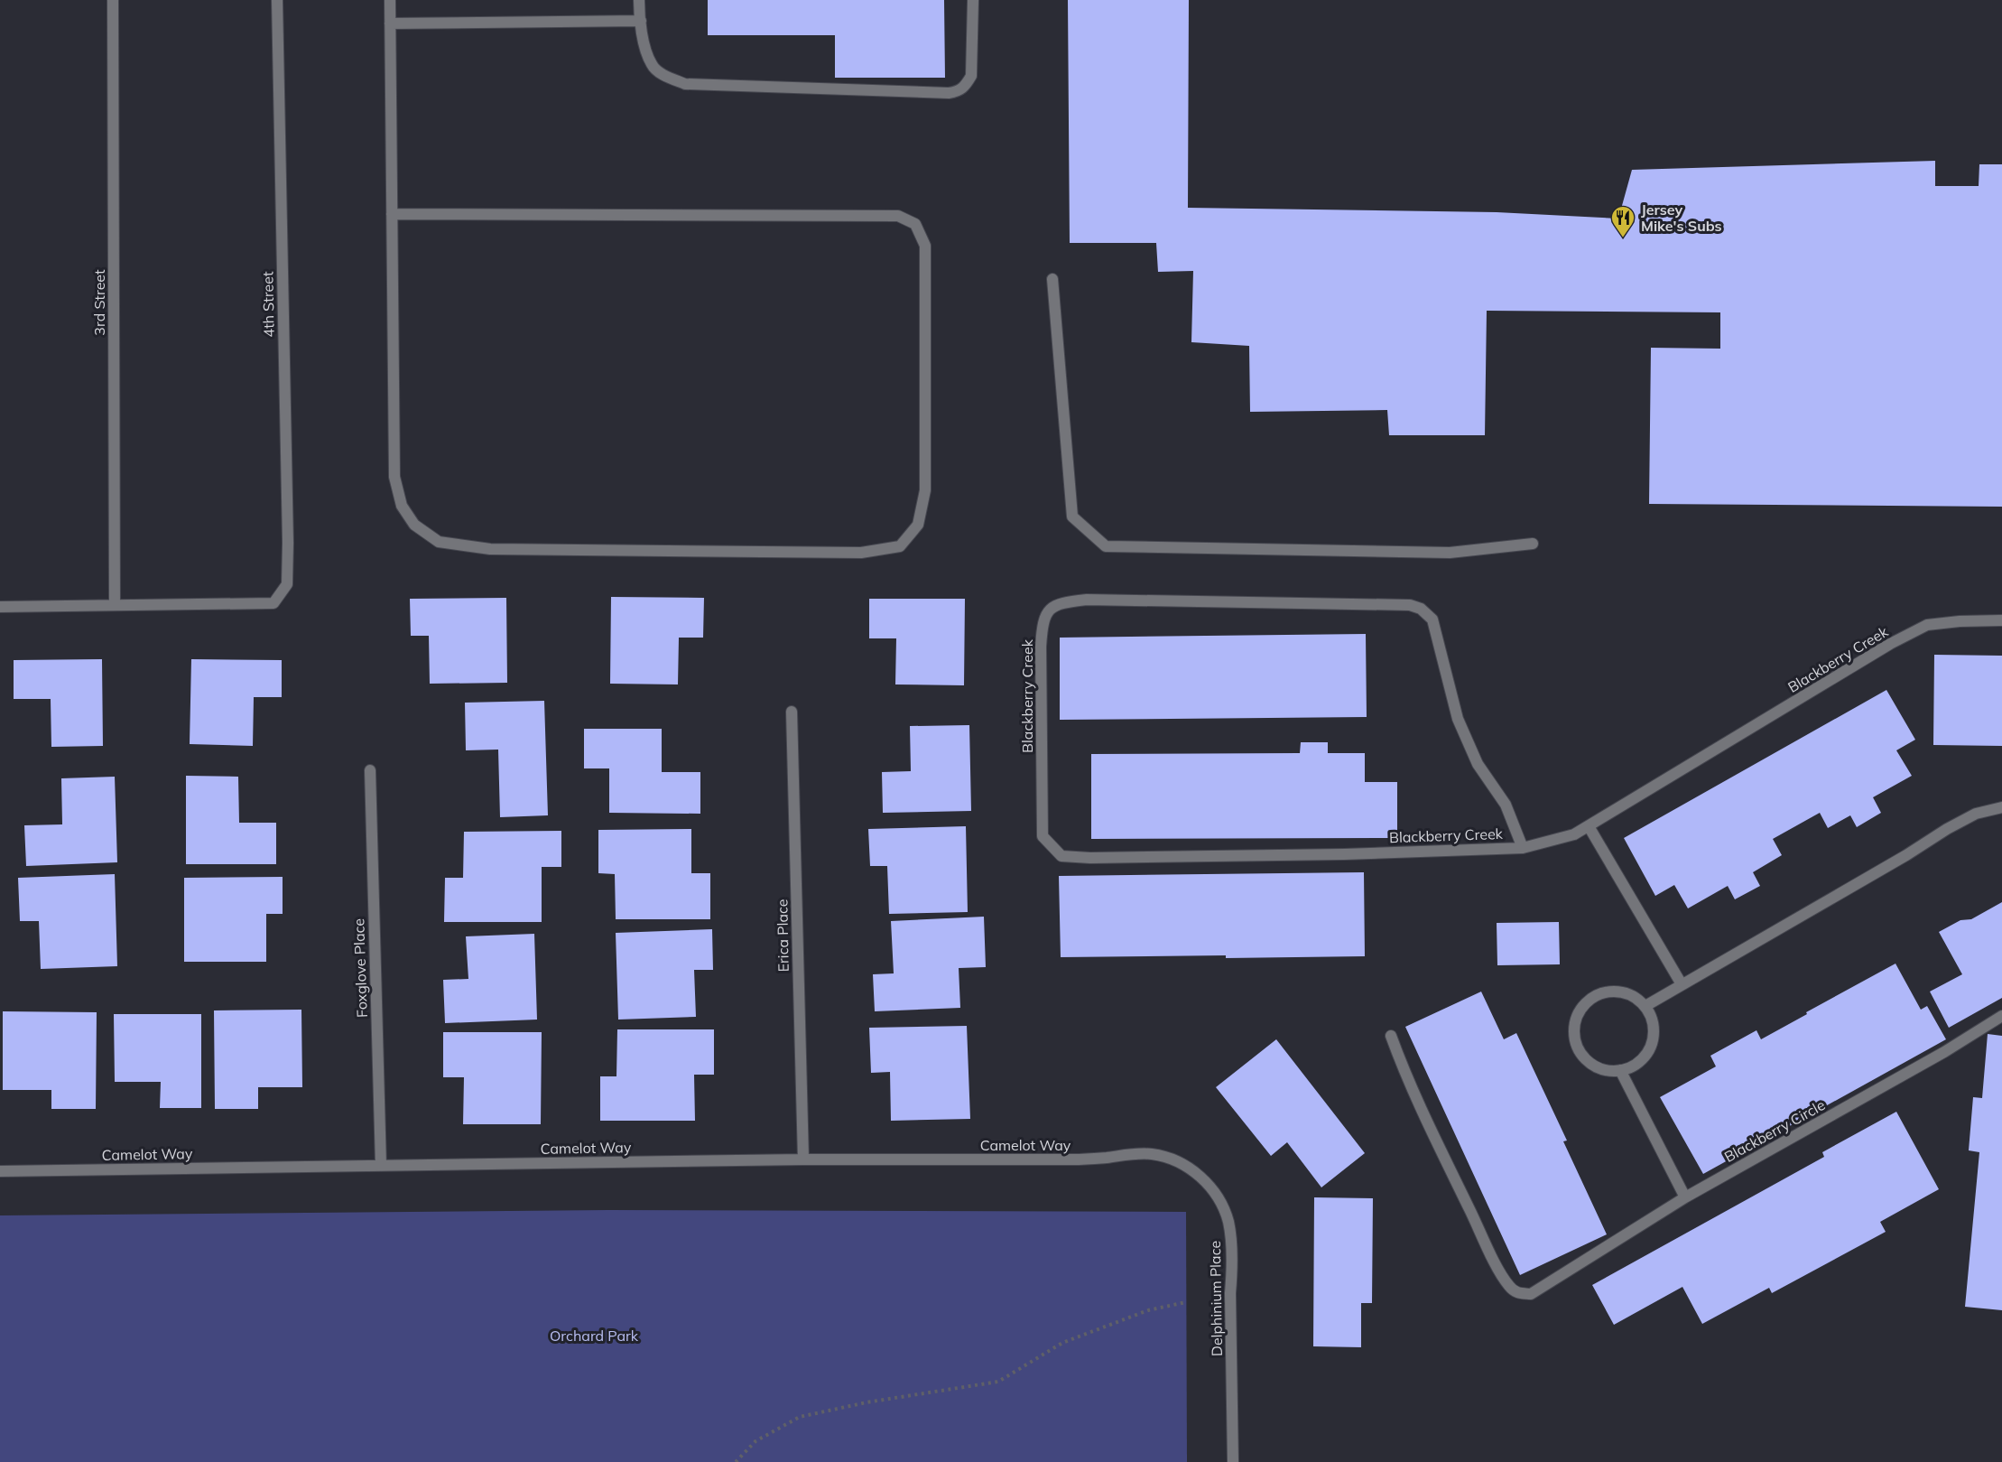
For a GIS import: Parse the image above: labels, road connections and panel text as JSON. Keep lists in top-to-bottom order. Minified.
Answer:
{"streets":{"street":["3rd Street","4th Street","Blackberry Creek","Erica Place","Foxglove Place","Blackberry Circle","Camelot Way","Delphinium Place"]},"crossings":[["3rd Street","4th Street"],["Erica Place","Camelot Way"],["Foxglove Place","Camelot Way"],["Camelot Way","Delphinium Place"]],"parks":["Orchard Park"],"places":{"restaurant":["Jersey Mike's Subs"]}}
